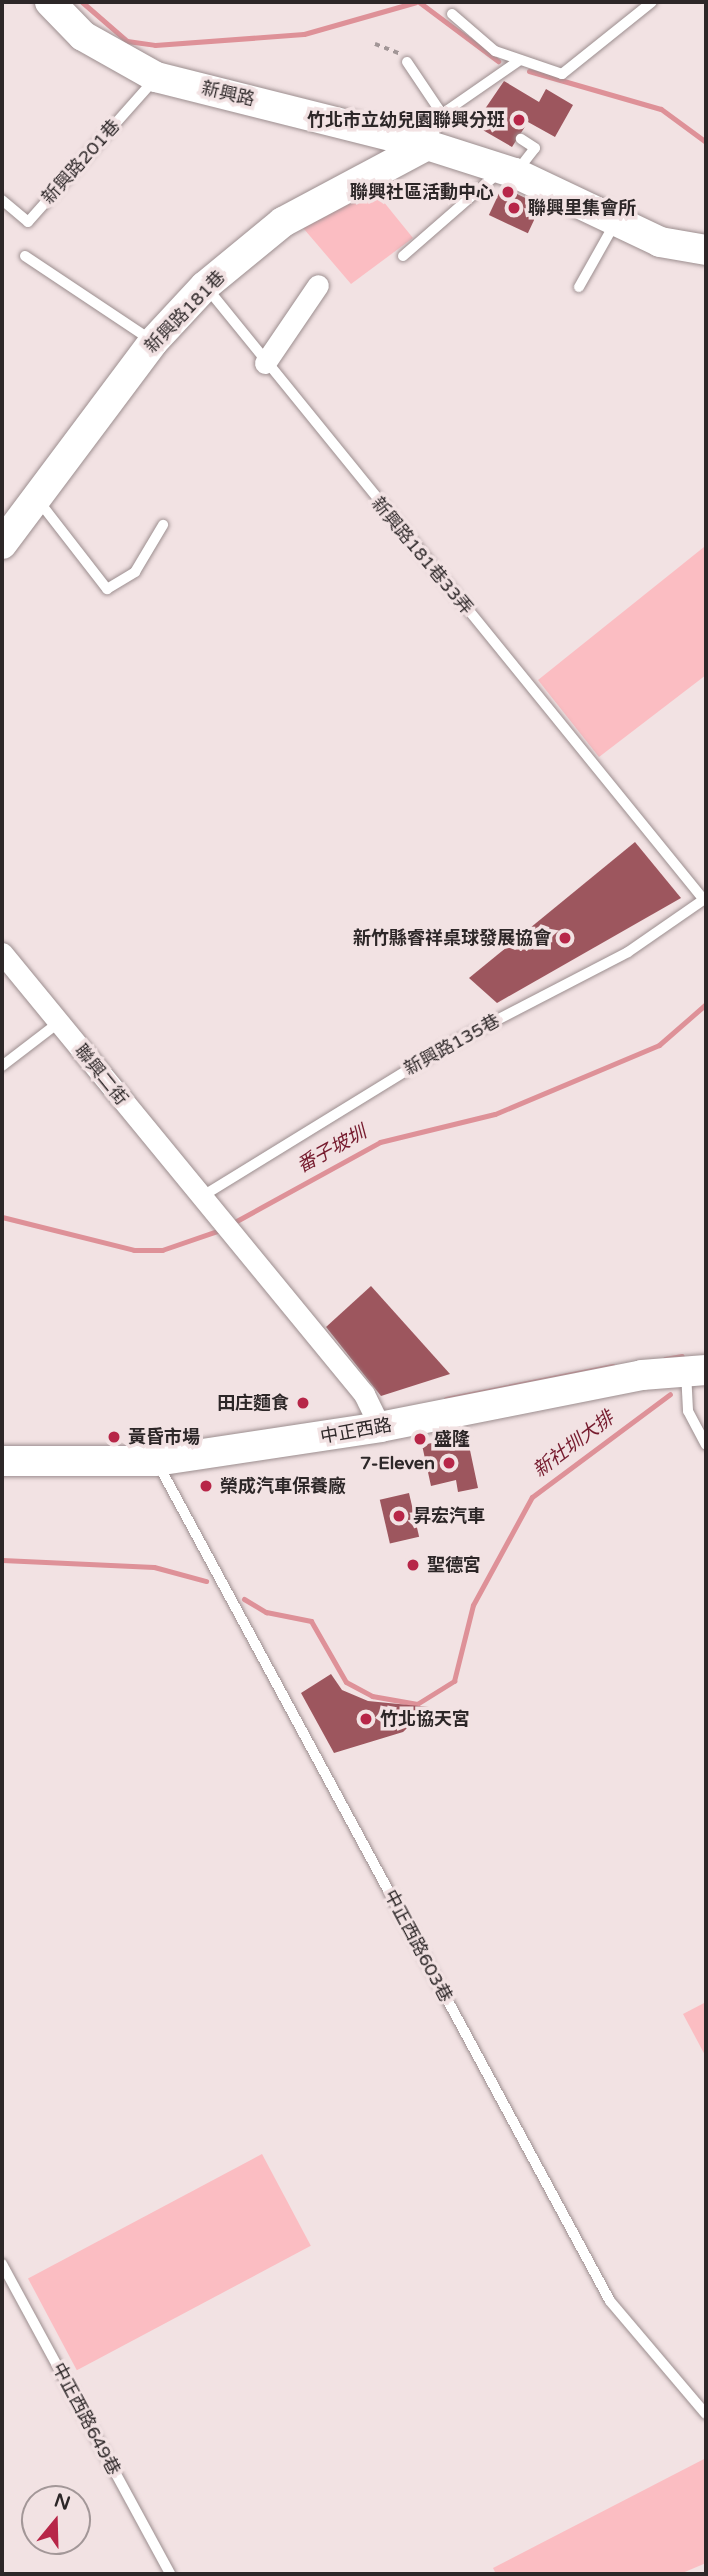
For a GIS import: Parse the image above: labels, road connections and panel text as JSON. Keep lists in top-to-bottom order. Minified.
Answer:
{"streets":{"street":["新興路","新興路181巷","聯興二街","中正西路"],"lane":["新興路201巷","新興路181巷33弄","新興路135巷","中正西路603巷","中正西路649巷"]},"crossings":[["新興路","新興路201巷"],["新興路","新興路181巷"],["新興路181巷","新興路181巷33弄"],["新興路181巷33弄","新興路135巷"],["新興路135巷","聯興二街"],["聯興二街","中正西路"],["中正西路","中正西路603巷"]],"water":["番子坡圳","新社圳大排"],"places":["竹北市立幼兒園聯興分班","聯興社區活動中心","聯興里集會所","新竹縣睿祥桌球發展協會","田庄麵食","黃昏市場","盛隆","7-Eleven","榮成汽車保養廠","昇宏汽車","聖德宮","竹北協天宮"],"north":"top"}
